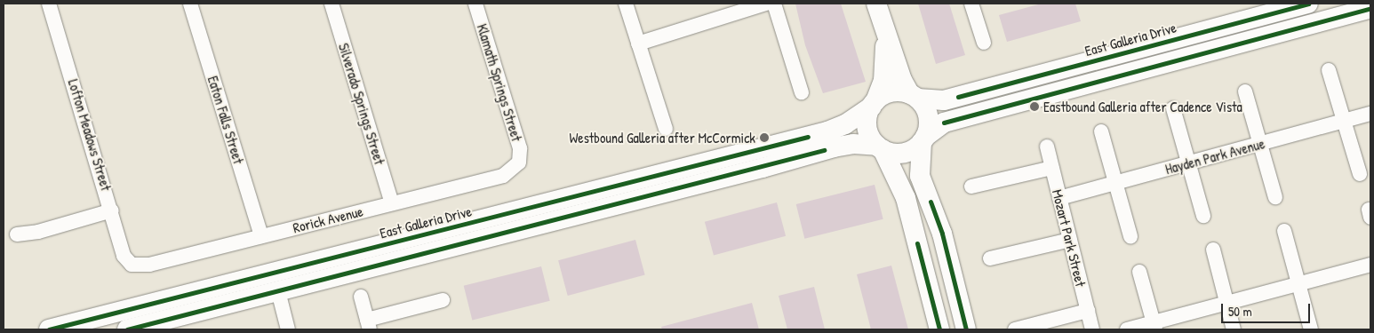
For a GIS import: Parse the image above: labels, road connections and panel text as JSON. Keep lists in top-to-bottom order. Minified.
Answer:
{"streets":{"main road":["East Galleria Drive"],"street":["Klamath Springs Street","Silverado Springs Street","Eaton Falls Street","Lofton Meadows Street","Hayden Park Avenue","Rorick Avenue","Mozart Park Street"]},"crossings":[["Klamath Springs Street","Rorick Avenue"],["Silverado Springs Street","Rorick Avenue"],["Eaton Falls Street","Rorick Avenue"],["Lofton Meadows Street","Rorick Avenue"],["Hayden Park Avenue","Mozart Park Street"]],"places":["Eastbound Galleria after Cadence Vista","Westbound Galleria after McCormick"],"scale_bar":"50 m"}
